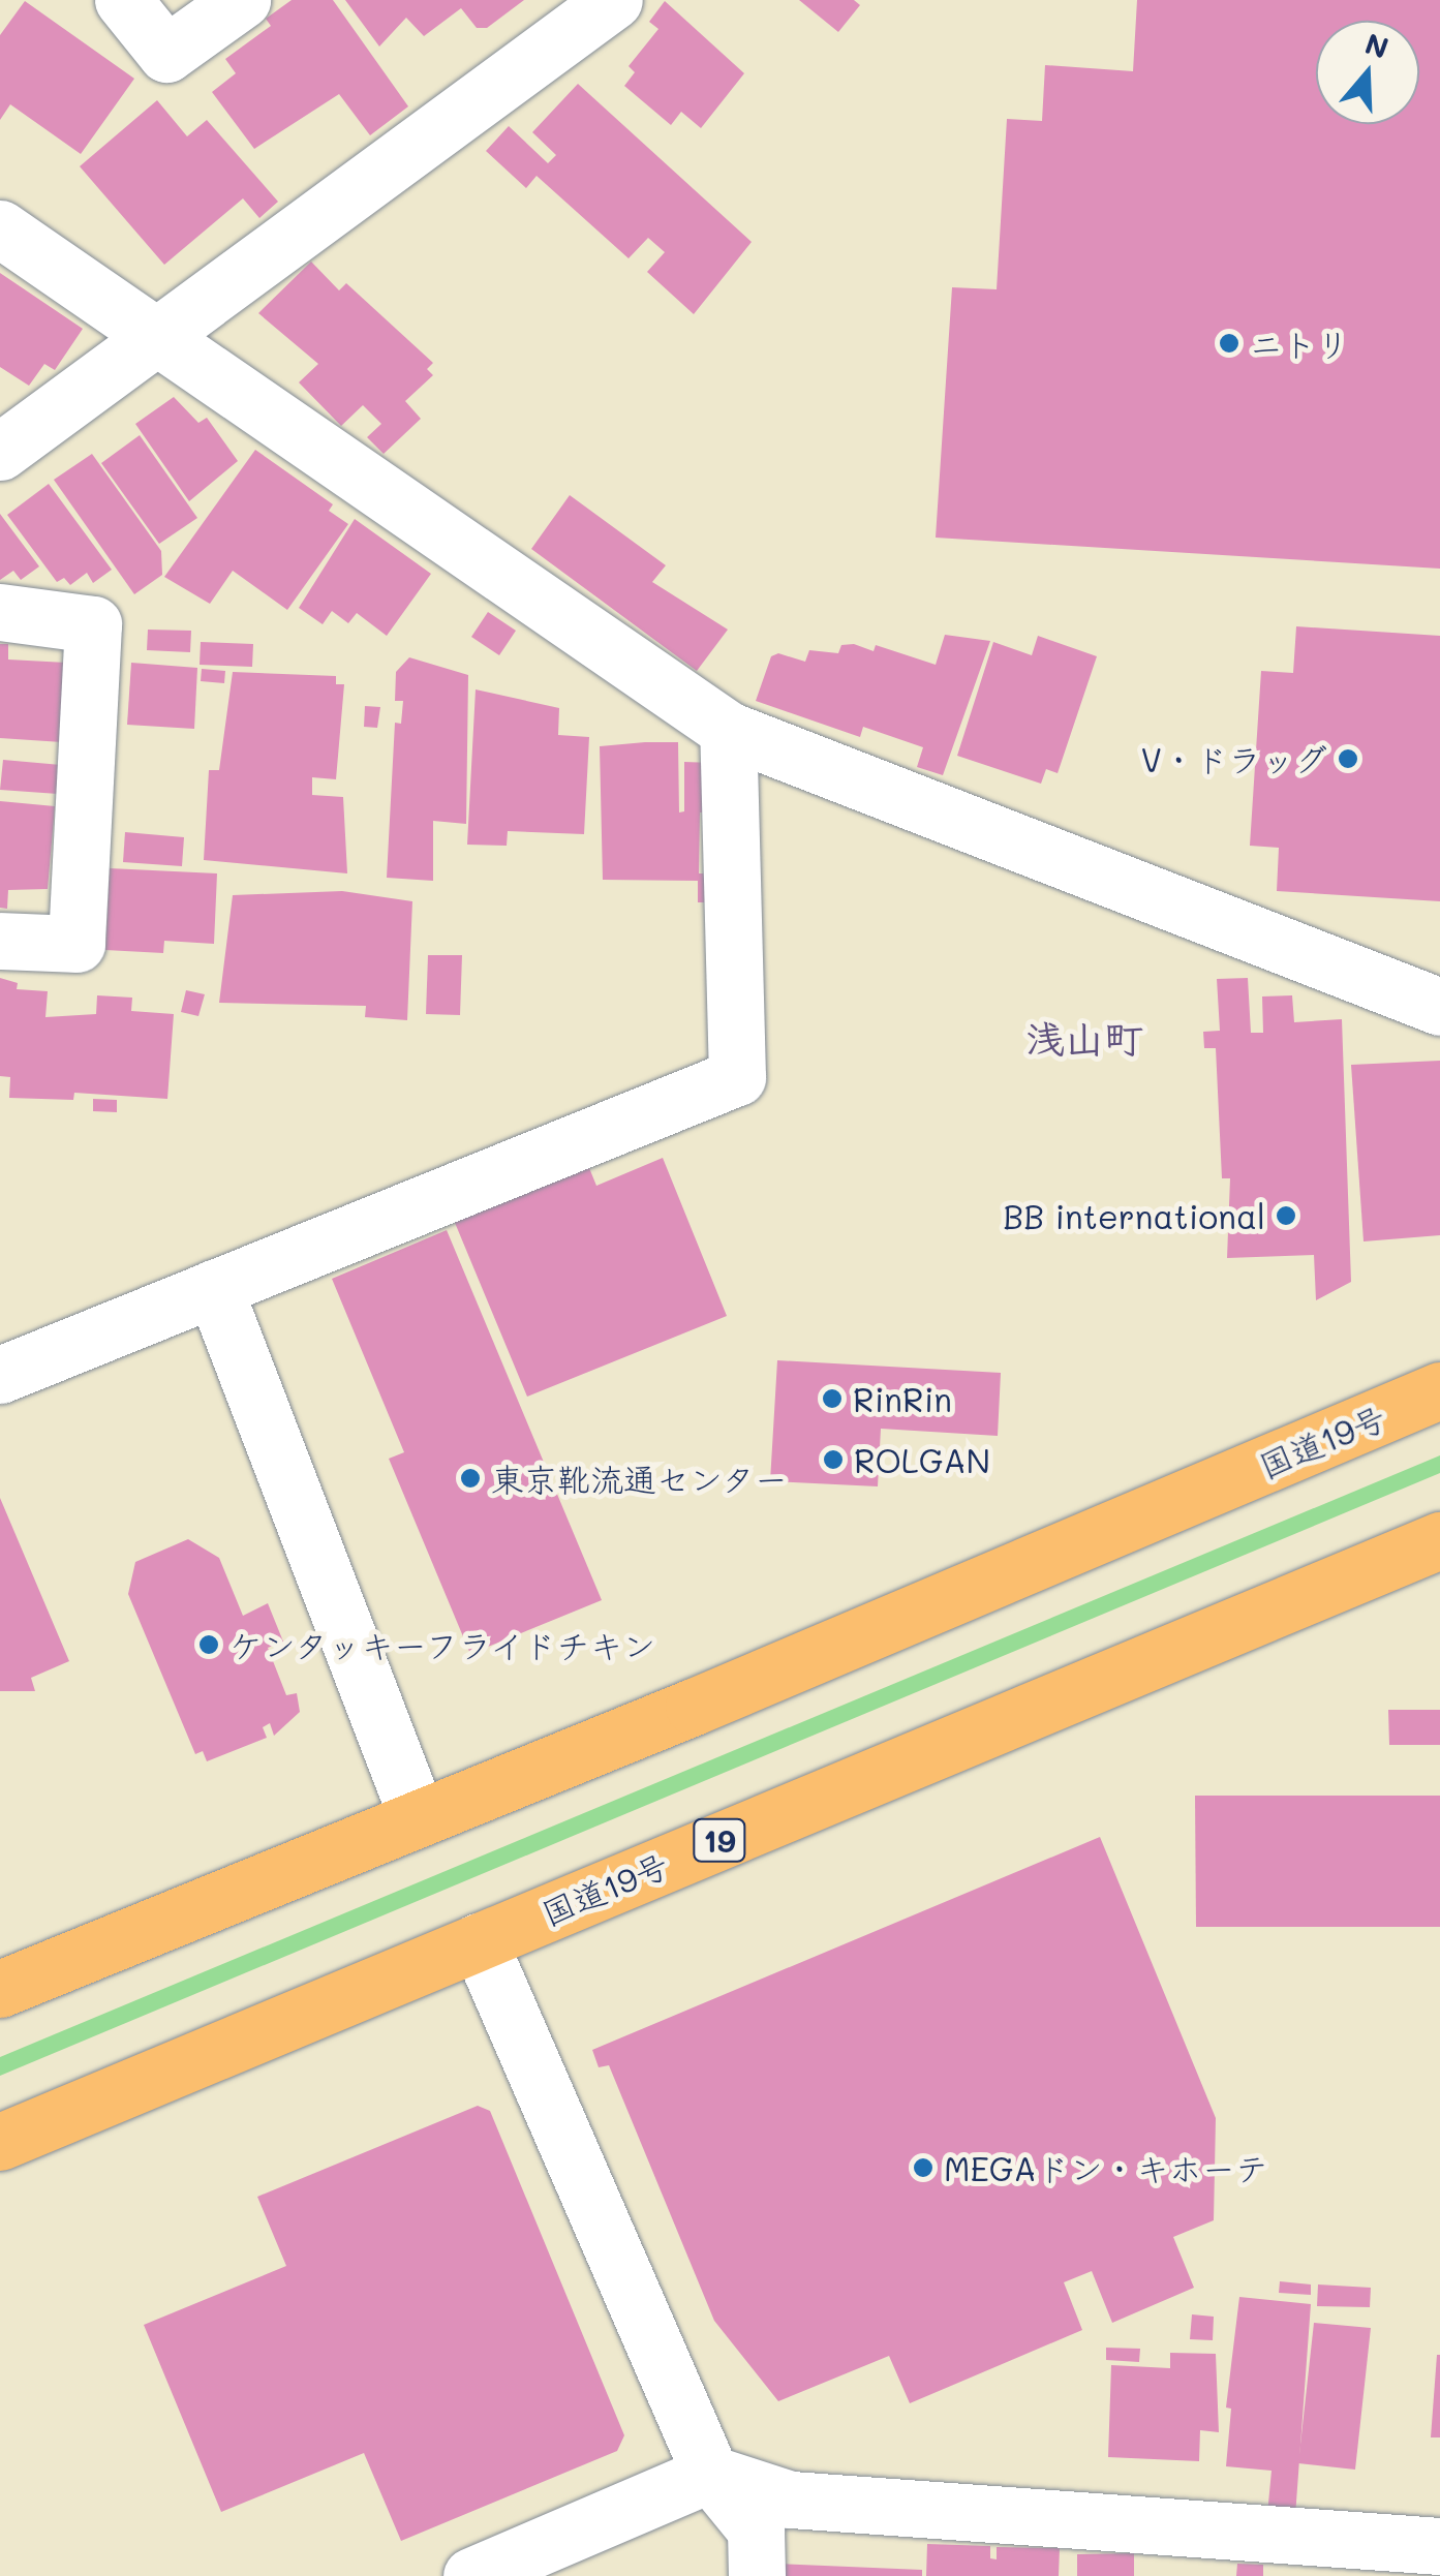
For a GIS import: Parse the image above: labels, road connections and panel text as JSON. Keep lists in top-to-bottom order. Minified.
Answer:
{"streets":{"highway":["国道19号","19"]},"districts":["浅山町"],"places":["ニトリ","V・ドラッグ","BB international","RinRin","ROLGAN","東京靴流通センター","ケンタッキーフライドチキン","MEGAドン・キホーテ"],"north":"top"}
